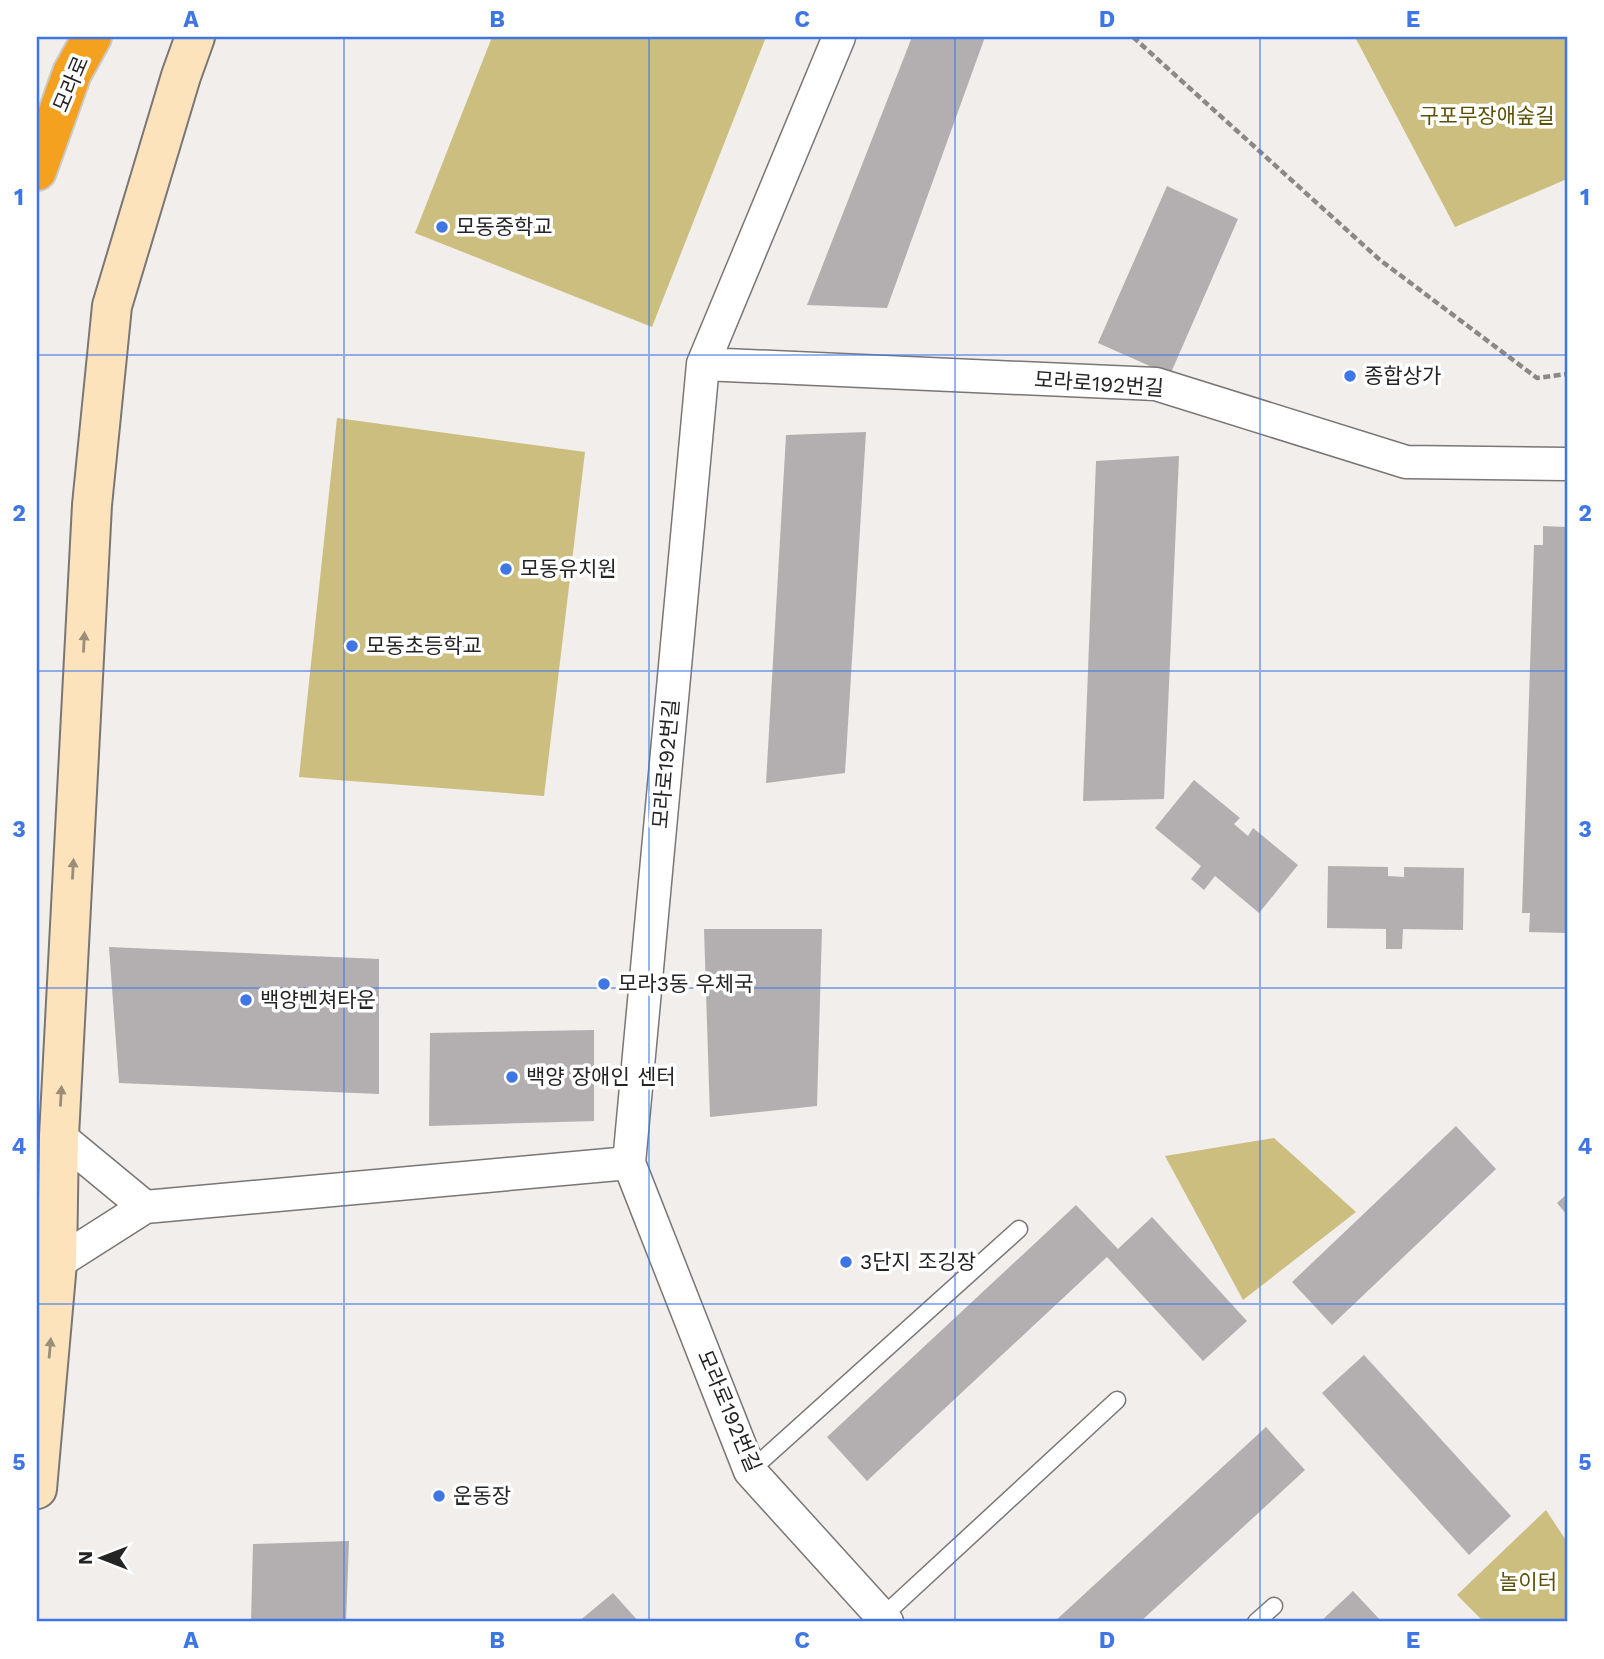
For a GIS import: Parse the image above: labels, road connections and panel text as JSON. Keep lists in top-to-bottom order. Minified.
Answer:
{"streets":{"highway":["모라로"],"street":["모라로192번길"]},"parks":["구포무장애숲길","놀이터"],"places":["모동중학교","종합상가","모동유치원","모동초등학교","모라3동 우체국","백양벤쳐타운","백양 장애인 센터","3단지 조깅장","운동장"],"north":"left","grid":{"columns":["A","B","C","D","E"],"rows":["1","2","3","4","5"]}}
